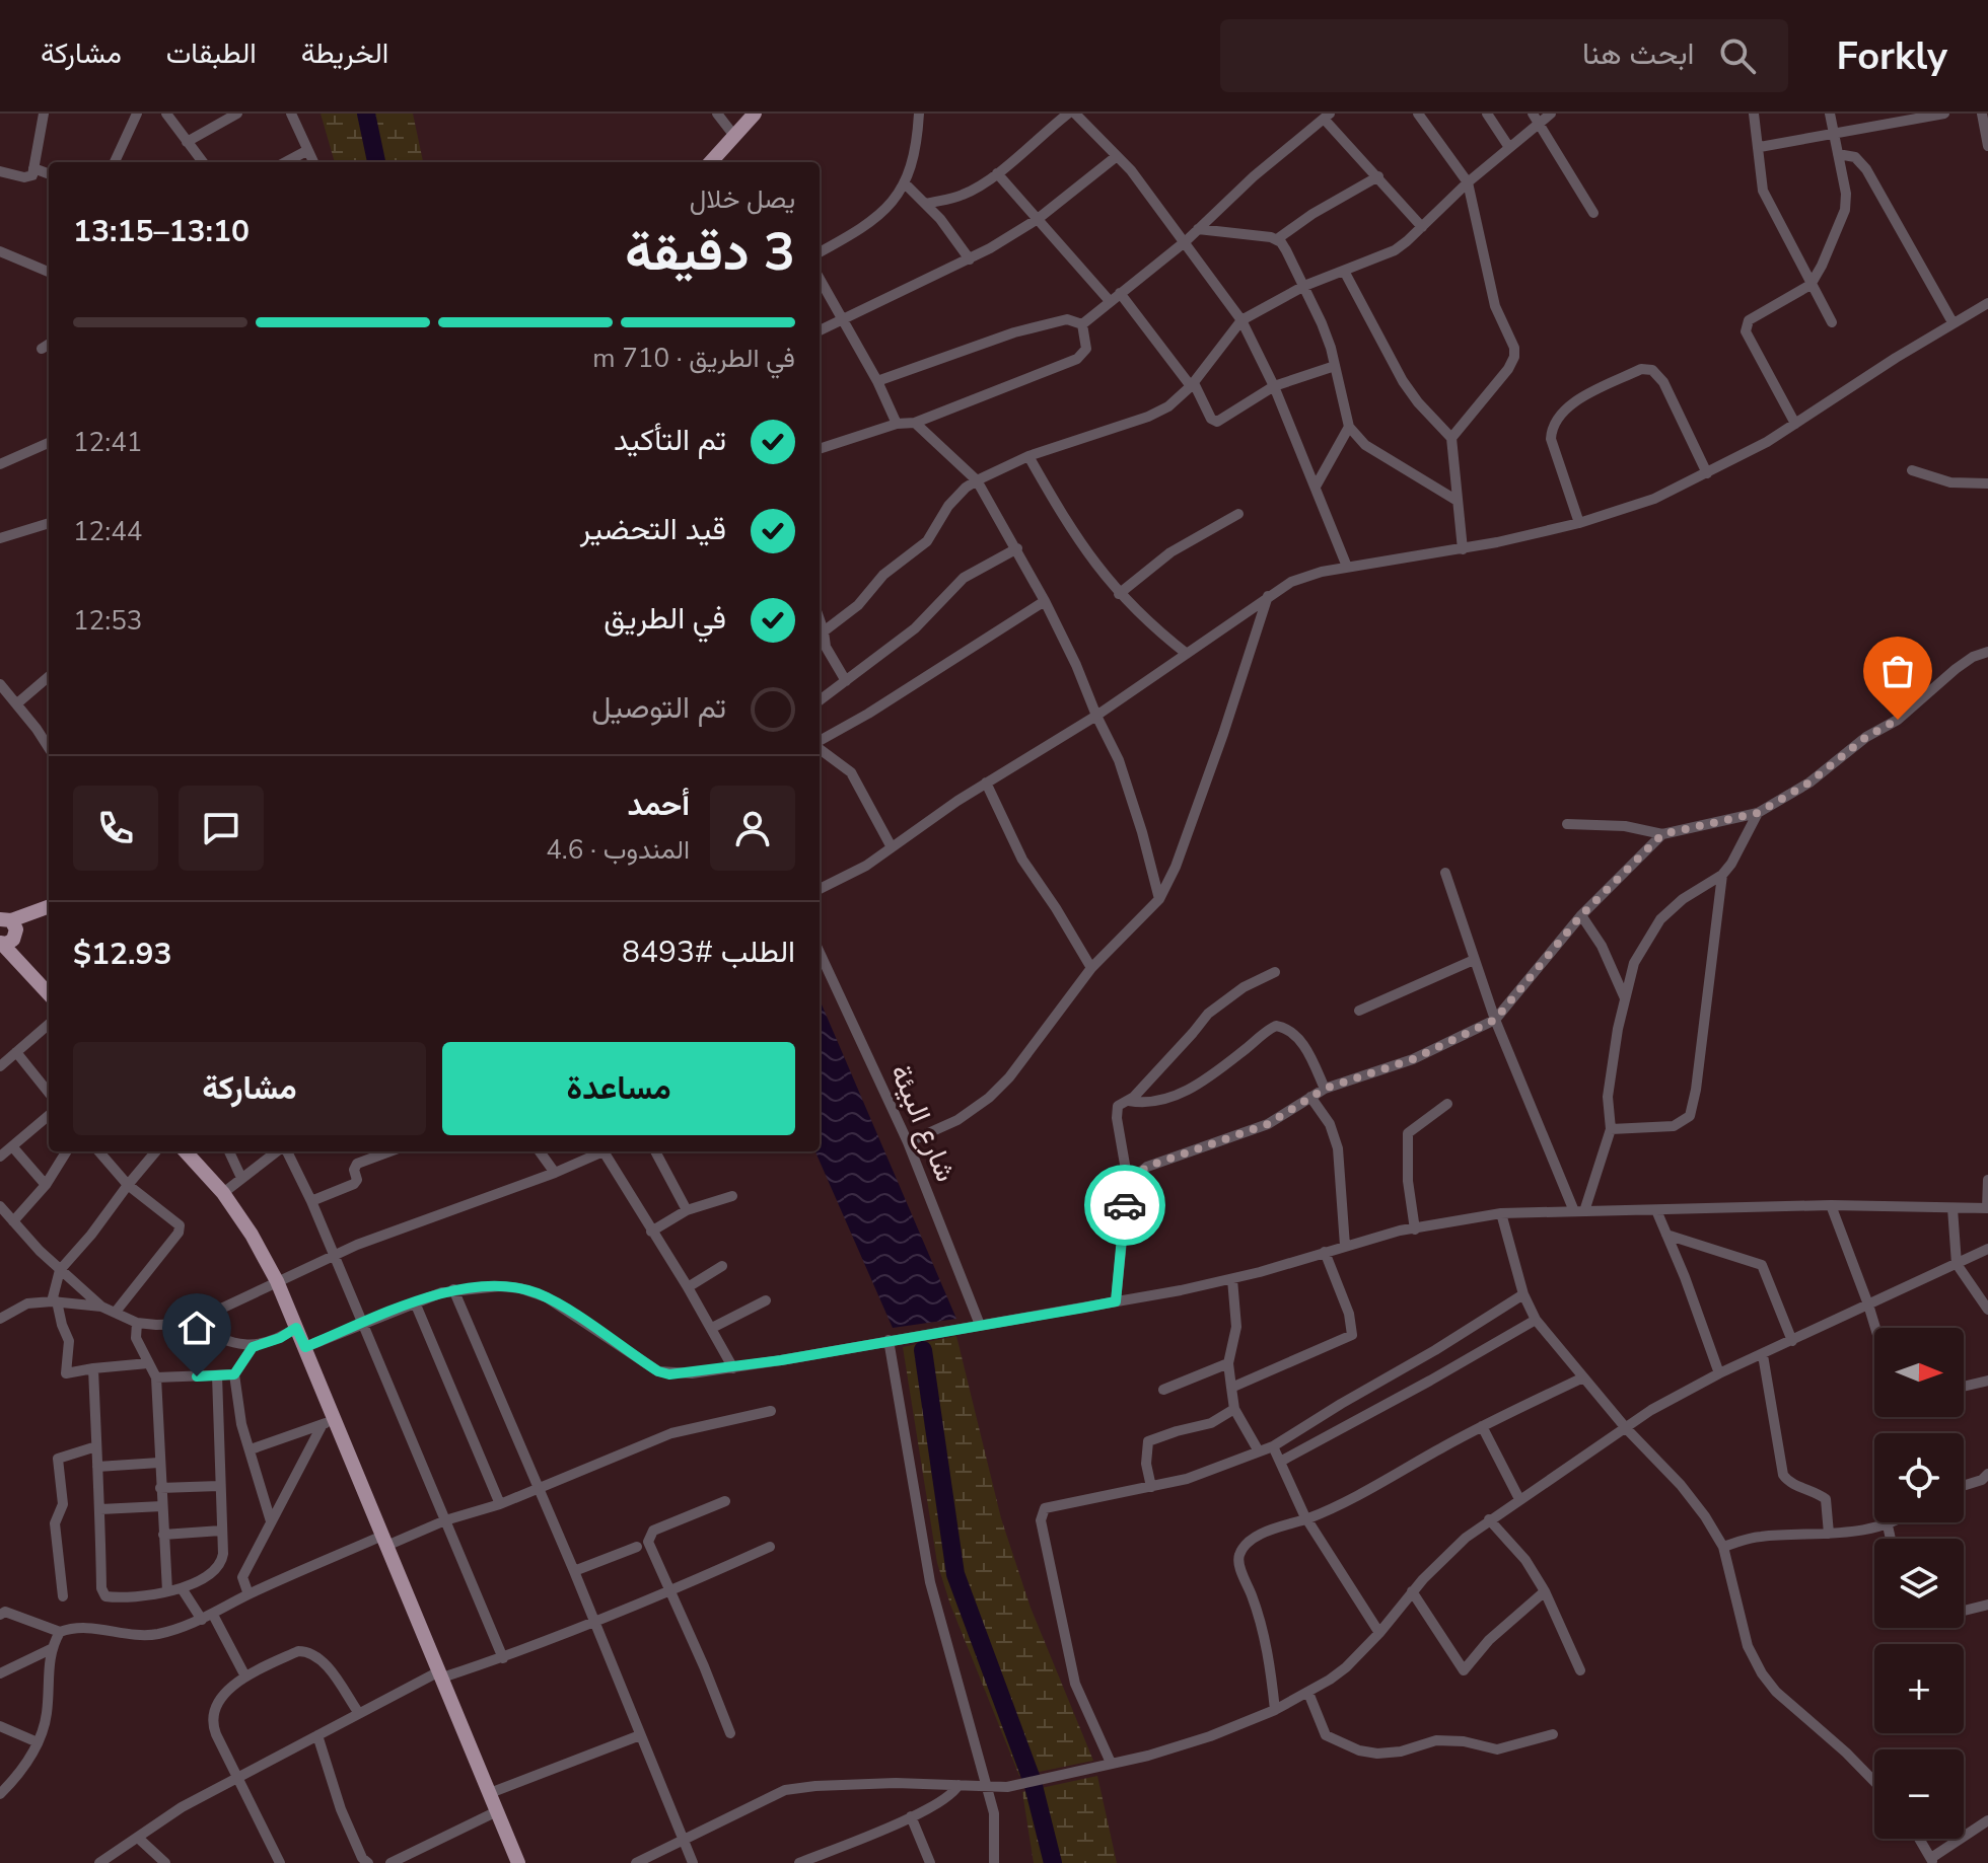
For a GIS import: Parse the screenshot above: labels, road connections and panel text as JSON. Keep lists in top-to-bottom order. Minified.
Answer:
{"streets":{"street":["شارع البيئة"]},"north":"right","page":{"header":"Forkly","search":"ابحث هنا","nav":["الخريطة","الطبقات","مشاركة"],"heading":["3 دقيقة","يصل خلال","13:10–13:15"],"panel":["أحمد","المندوب · 4.6","الطلب #8493","$12.93"],"bar":"في الطريق · 710 m","list":[["تم التأكيد","12:41"],["قيد التحضير","12:44"],["في الطريق","12:53"],"تم التوصيل"],"buttons":["مساعدة","مشاركة"],"map_buttons":["+","−"]}}
